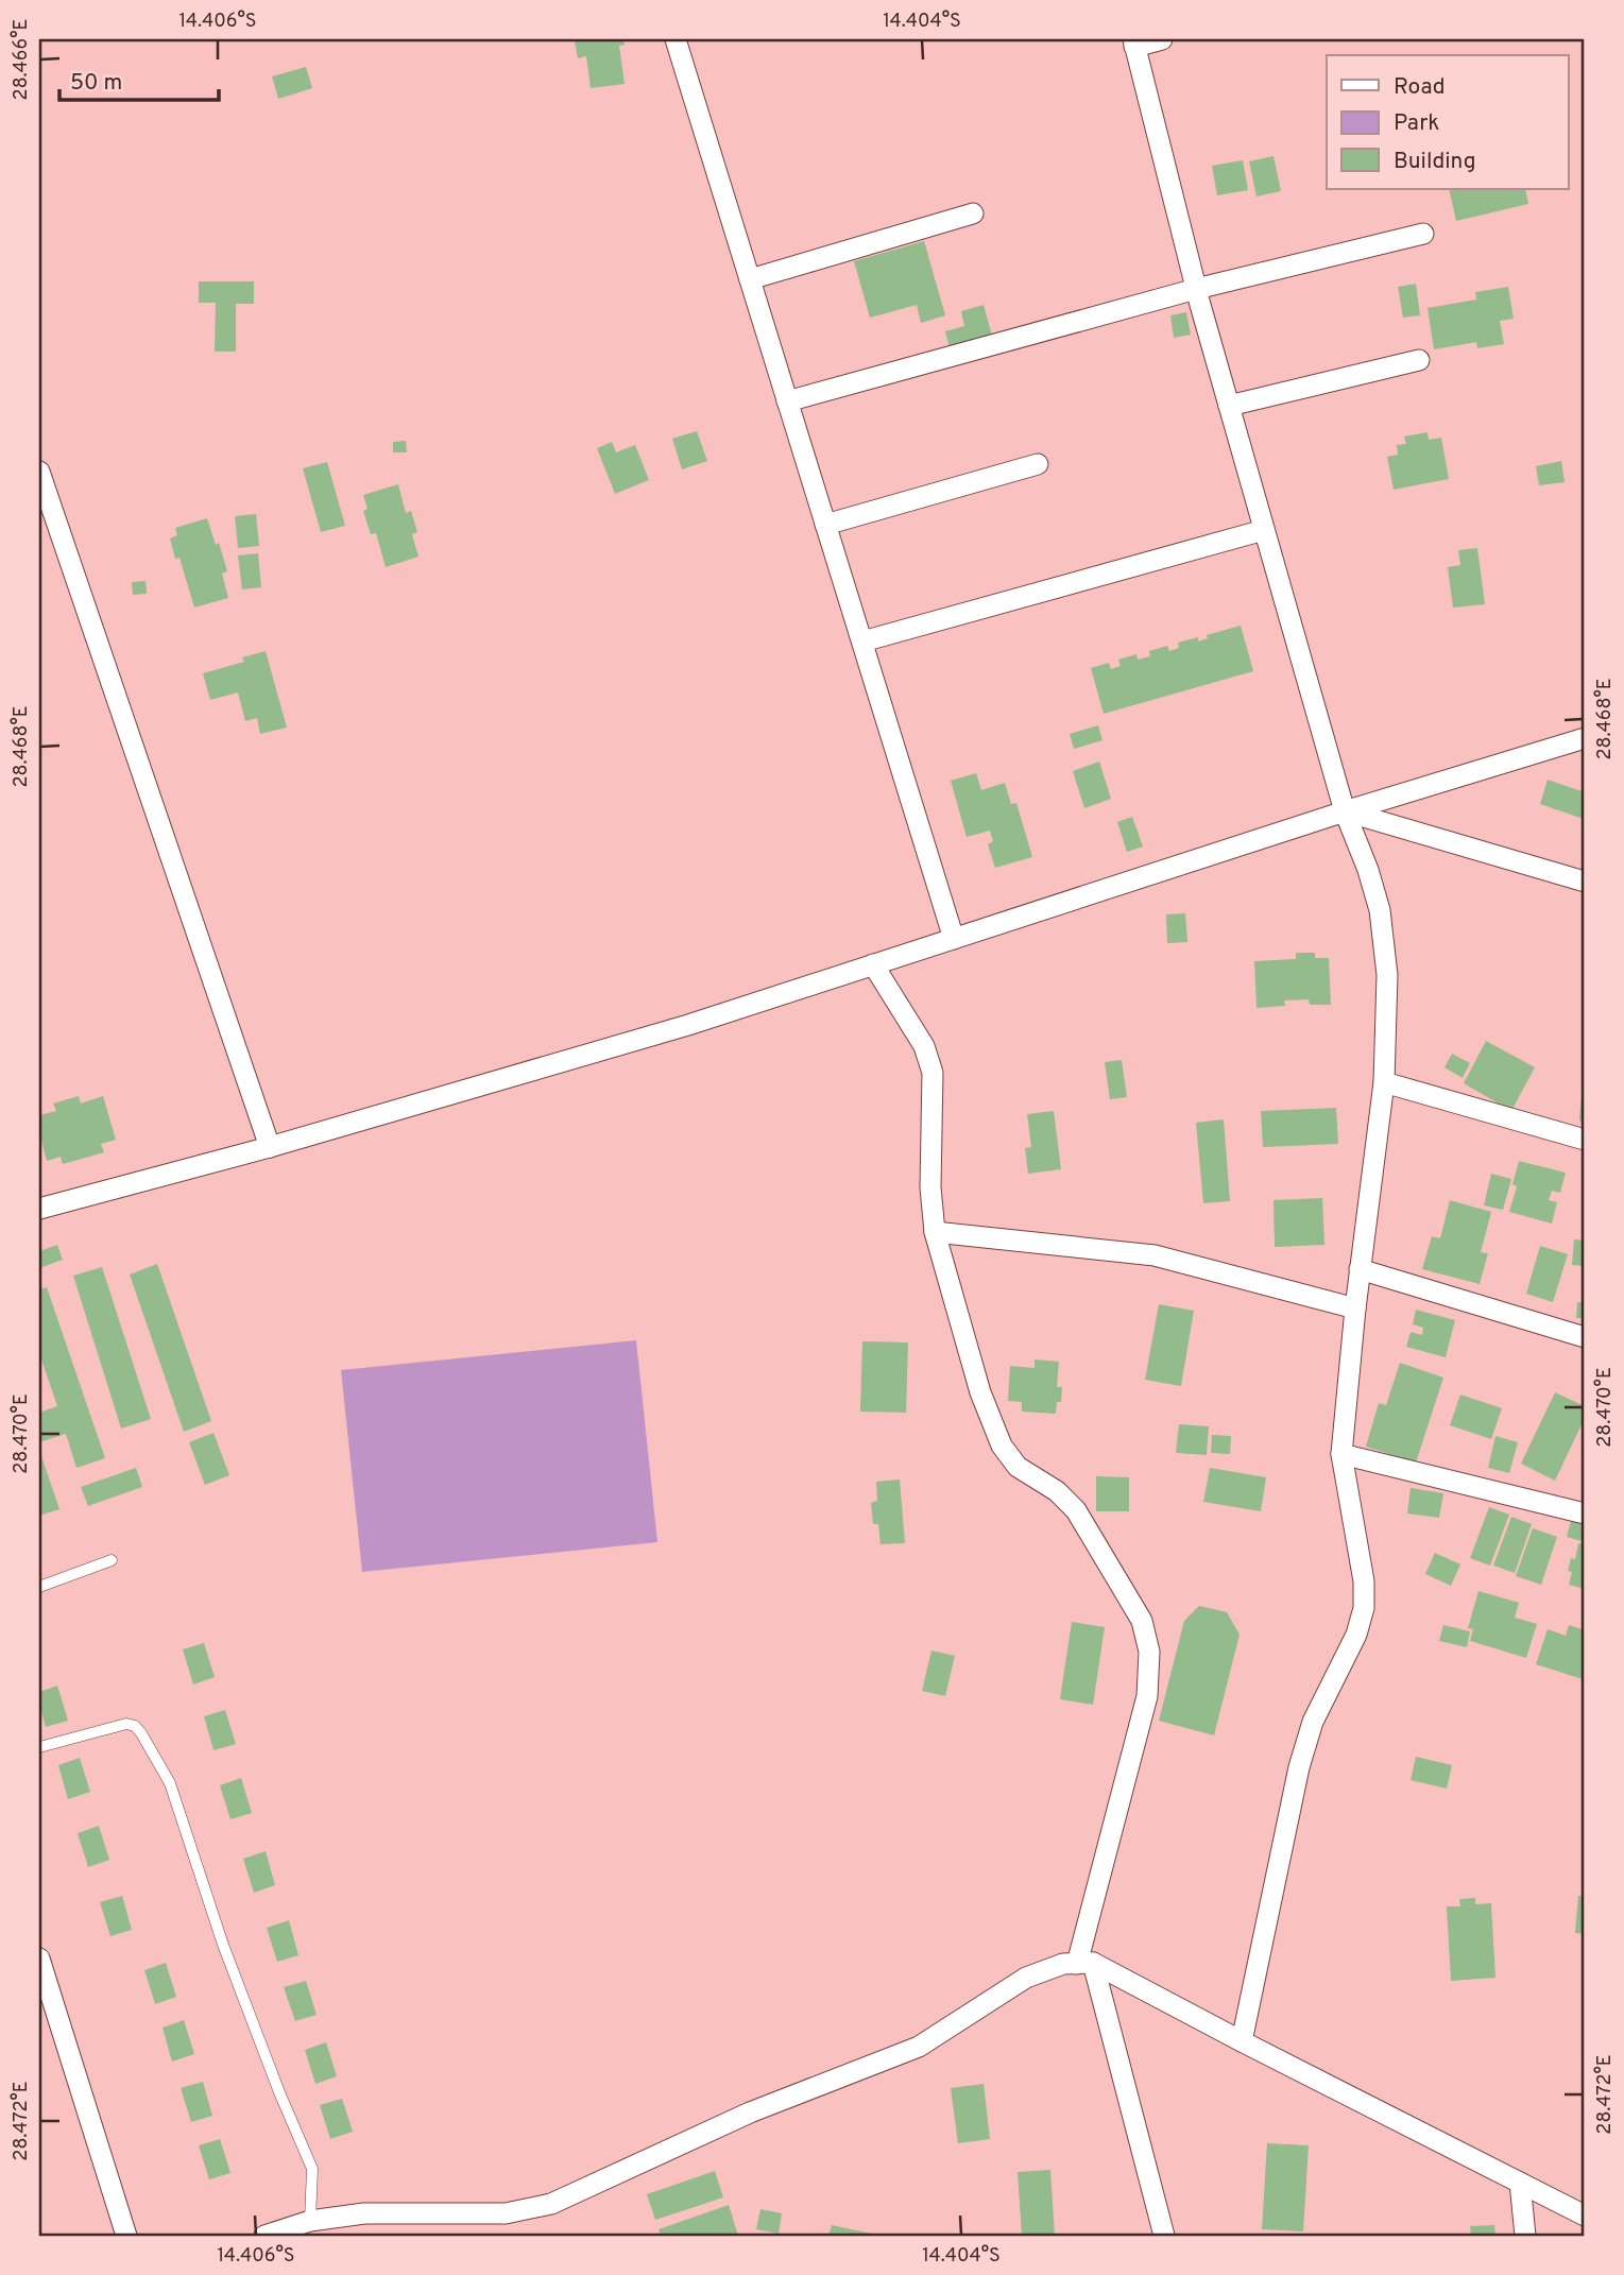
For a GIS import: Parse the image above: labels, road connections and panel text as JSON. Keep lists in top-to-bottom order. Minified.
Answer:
{"legend":["Road","Park","Building"],"scale_bar":"50 m","coordinates":["14.406°S","14.404°S","28.466°E","28.468°E","28.470°E","28.472°E"]}
